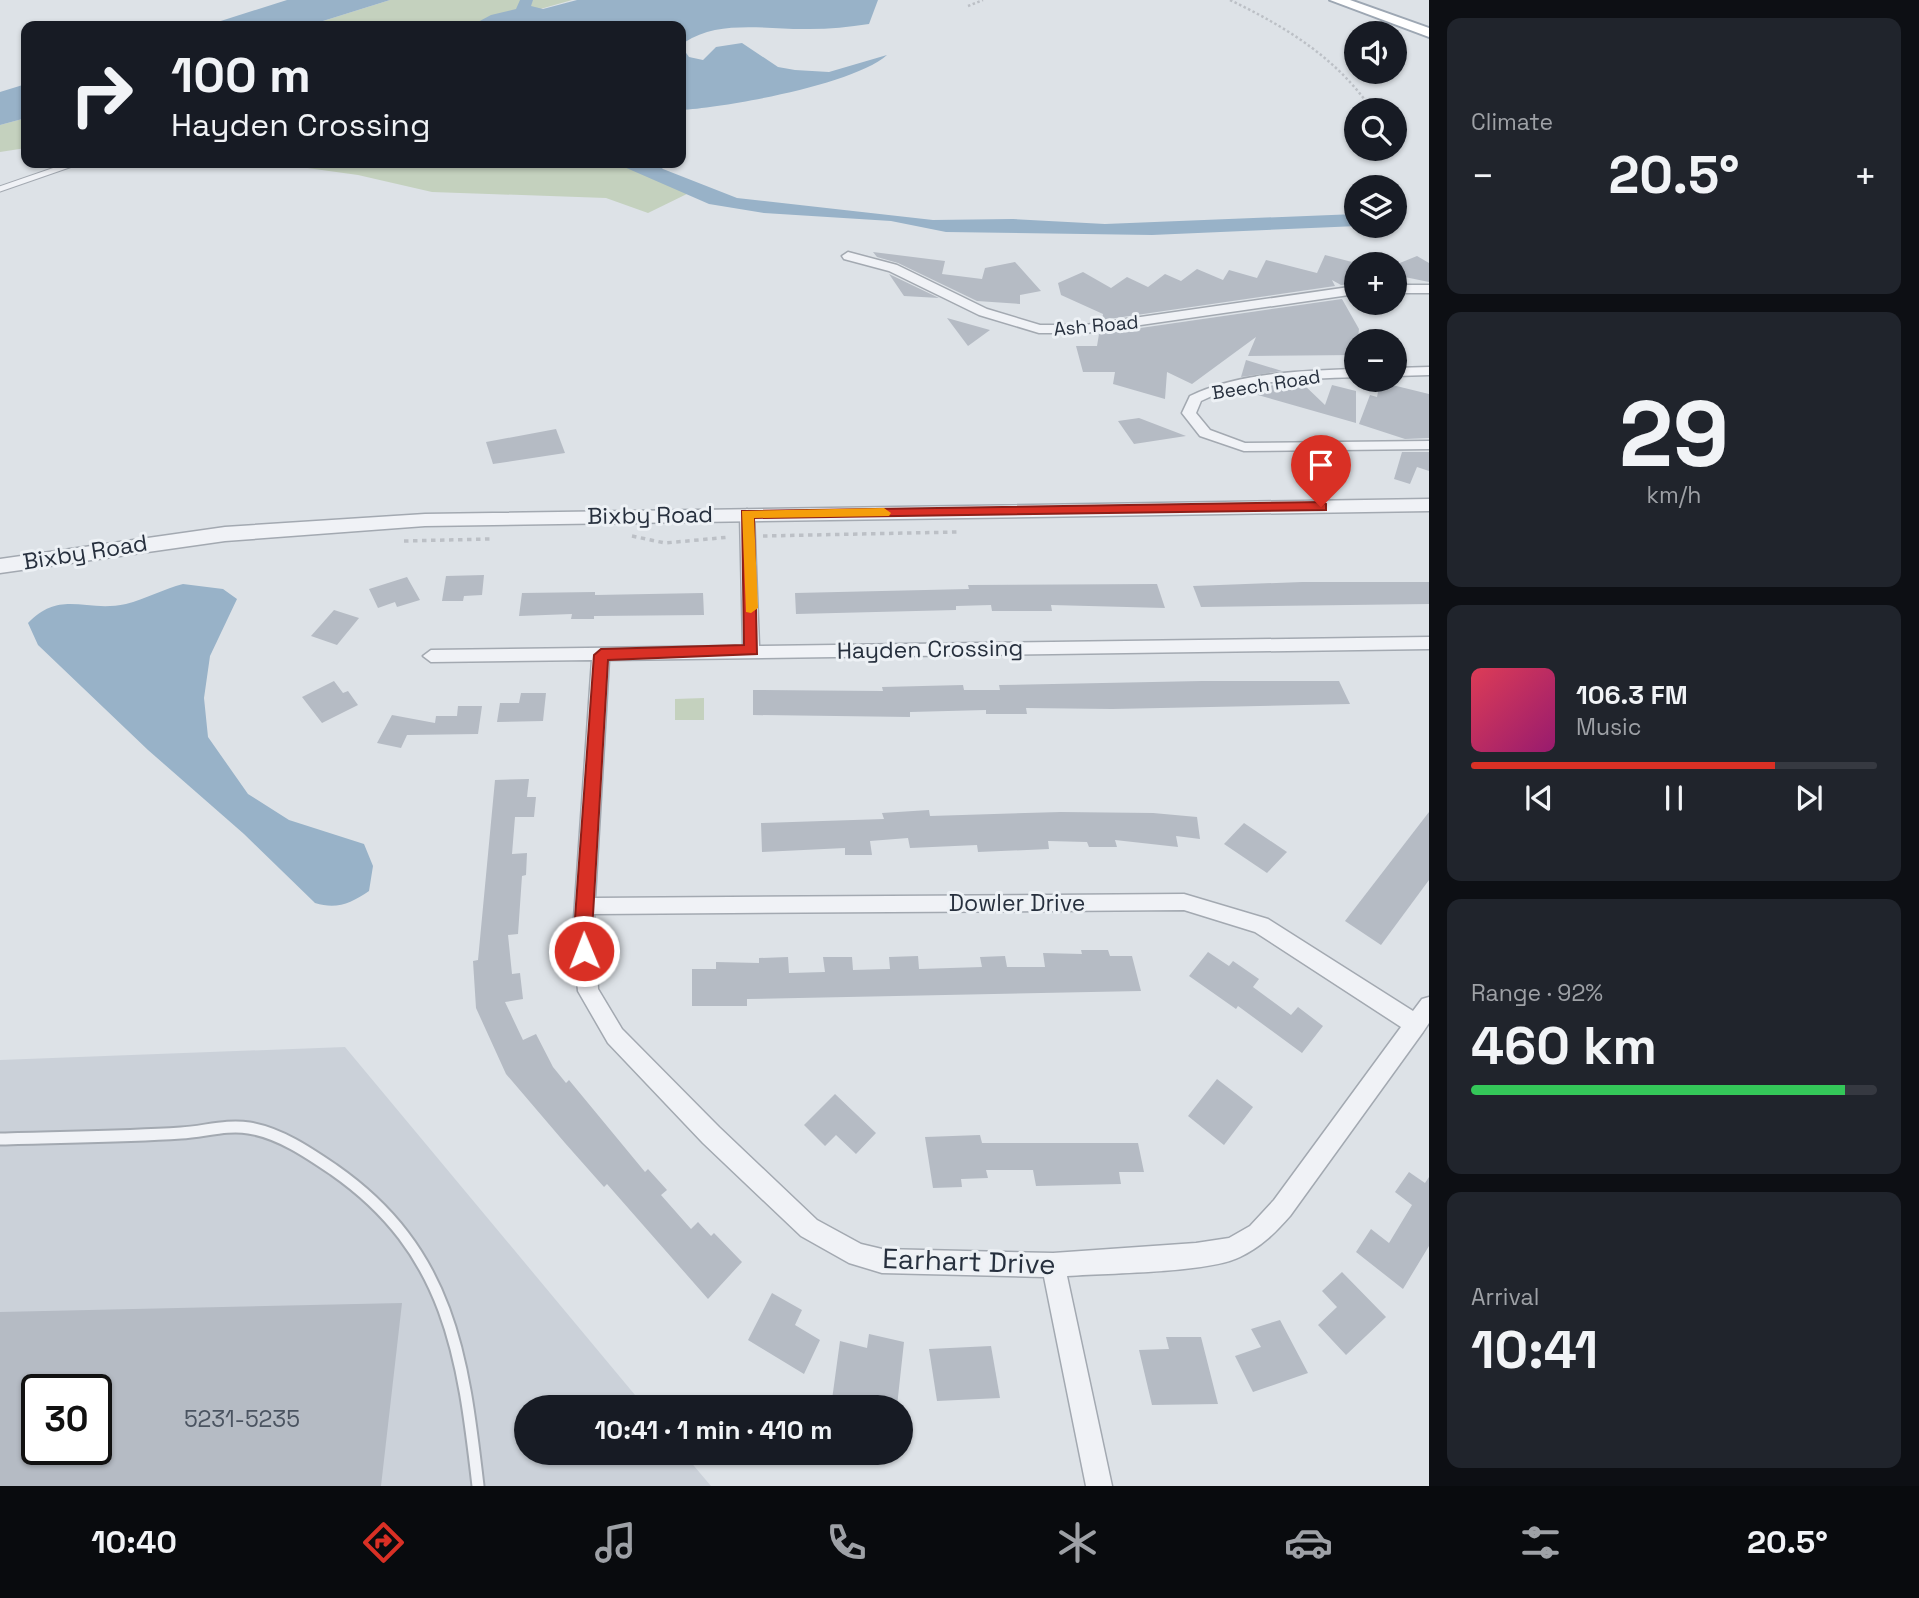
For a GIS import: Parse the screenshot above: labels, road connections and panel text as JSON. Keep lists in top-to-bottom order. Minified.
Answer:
{"streets":{"street":["Ash Road","Beech Road","Bixby Road","Hayden Crossing","Dowler Drive","Earhart Drive"]},"crossings":[["Hayden Crossing","Earhart Drive"],["Dowler Drive","Earhart Drive"]],"house_numbers":["5231-5235"],"page":{"tile":["Climate",["29","km/h"],["Range · 92%","460 km"],["Arrival","10:41"]],"map_buttons":["+","−"],"turn":["100 m","Hayden Crossing"],"heat":["−","20.5°","+"],"song":["106.3 FM","Music"],"limit":"30","trip":"10:41 · 1 min · 410 m","tabs":["10:40","20.5°"]}}
